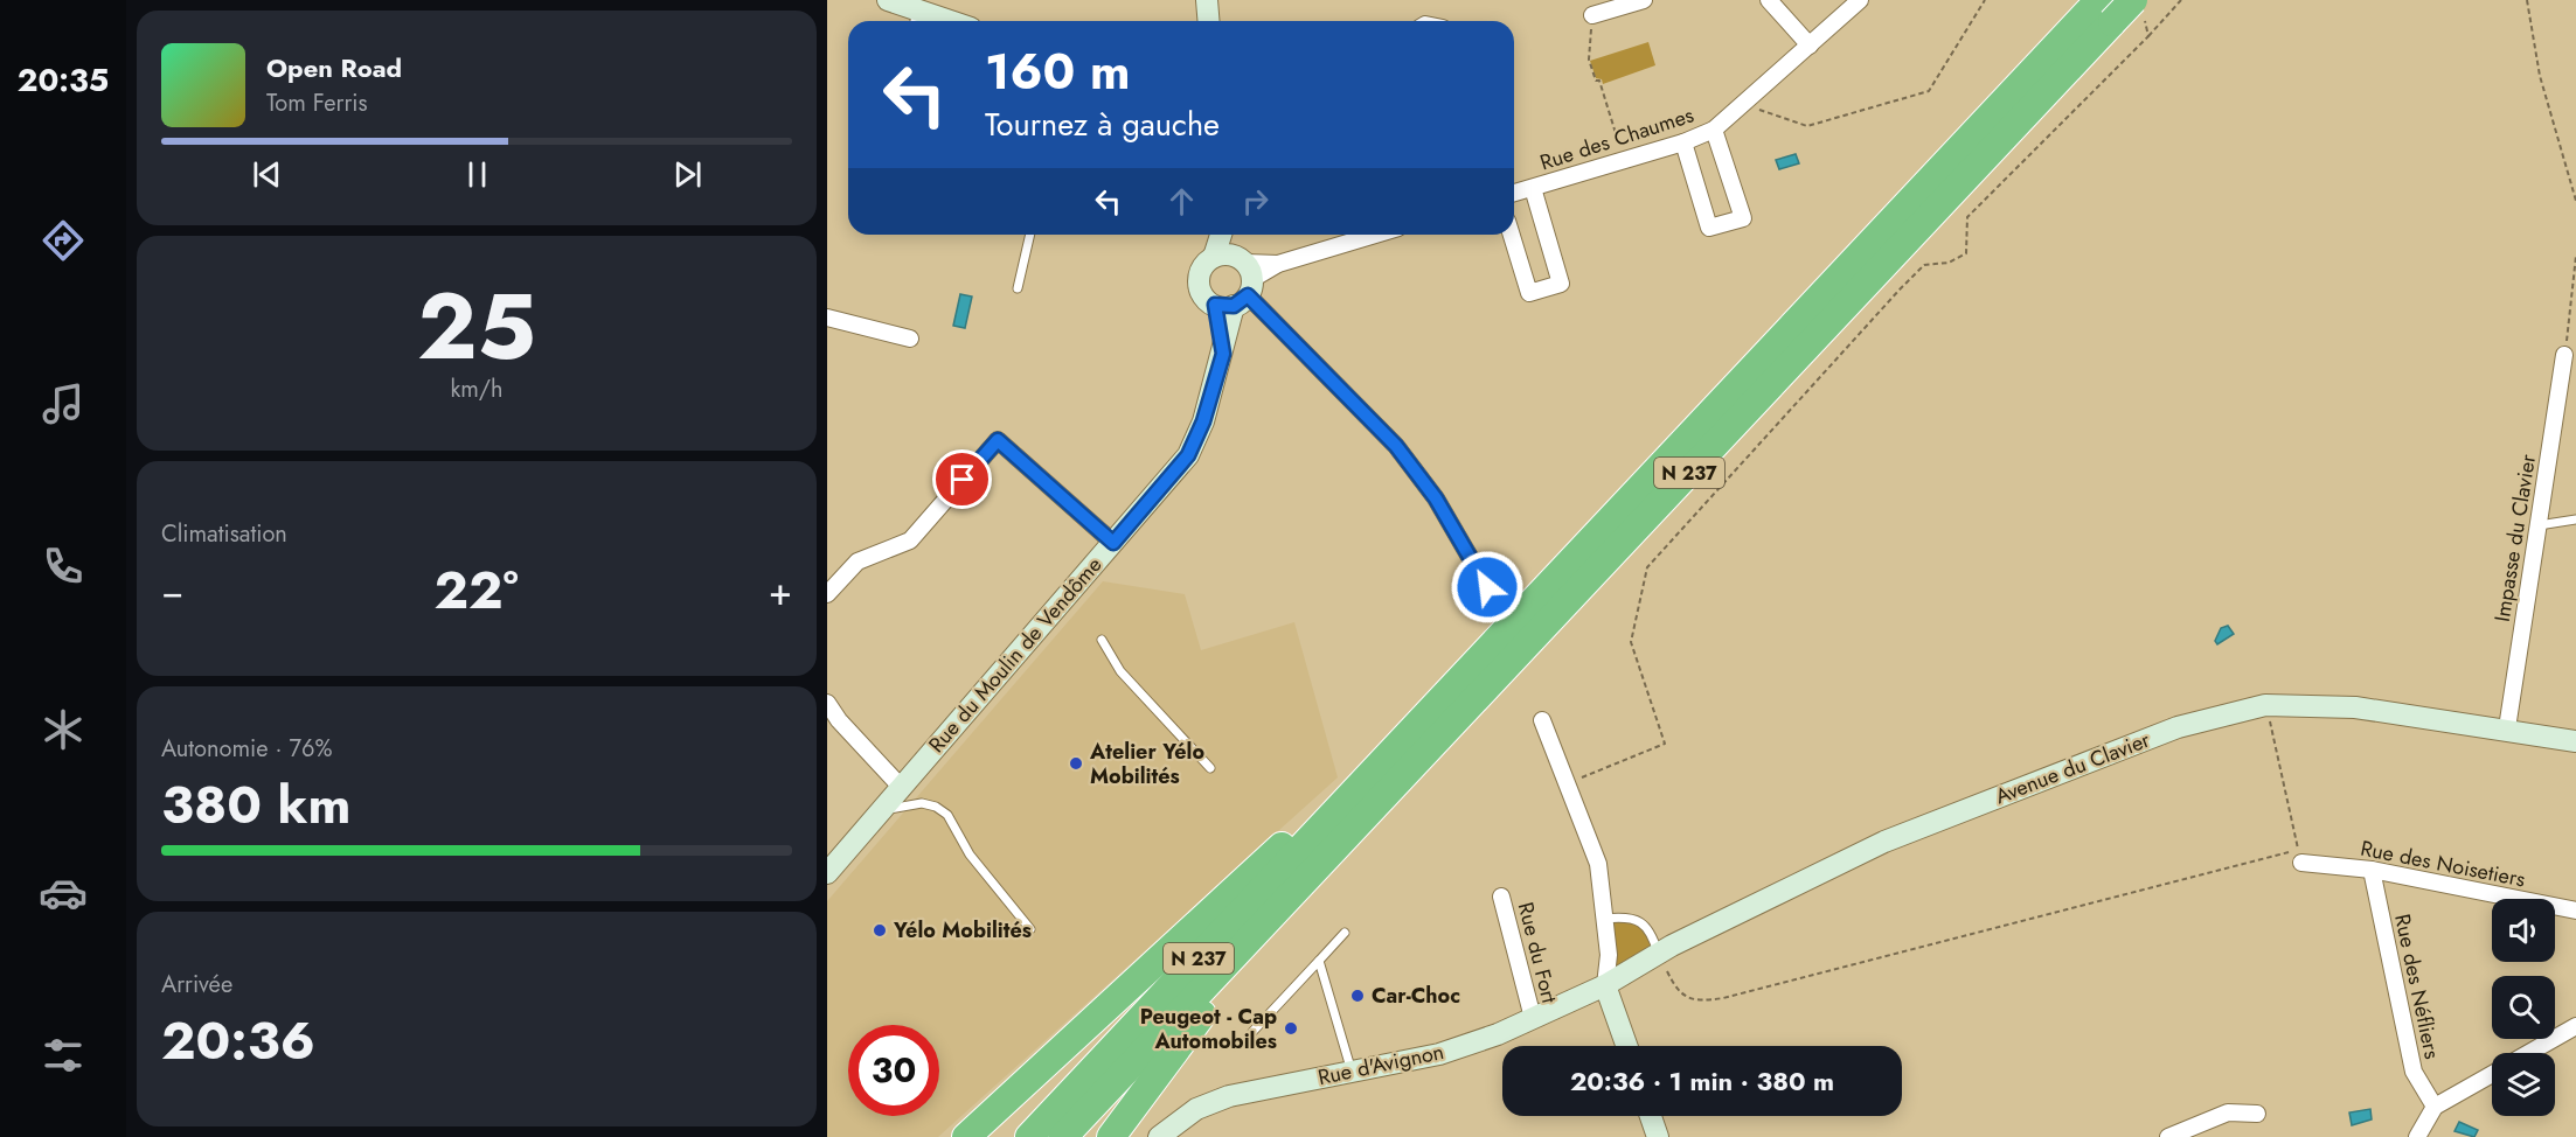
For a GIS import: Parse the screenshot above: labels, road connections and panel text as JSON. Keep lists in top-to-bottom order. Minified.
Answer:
{"streets":{"highway":["N 237"],"street":["Rue des Chaumes","Impasse du Clavier","Rue du Moulin de Vendôme","Avenue du Clavier","Rue des Noisetiers","Rue du Fort","Rue des Néfliers","Rue d'Avignon"]},"crossings":[["Impasse du Clavier","Avenue du Clavier"],["Avenue du Clavier","Rue d'Avignon"],["Rue des Noisetiers","Rue des Néfliers"],["Rue du Fort","Rue d'Avignon"]],"places":["Atelier Yélo Mobilités","Yélo Mobilités","Car-Choc","Peugeot - Cap Automobiles"],"page":{"tabs":"20:35","turn":["160 m","Tournez à gauche"],"song":["Open Road","Tom Ferris"],"tile":[["25","km/h"],"Climatisation",["Autonomie · 76%","380 km"],["Arrivée","20:36"]],"heat":["−","22°","+"],"limit":"30","trip":"20:36 · 1 min · 380 m"}}
